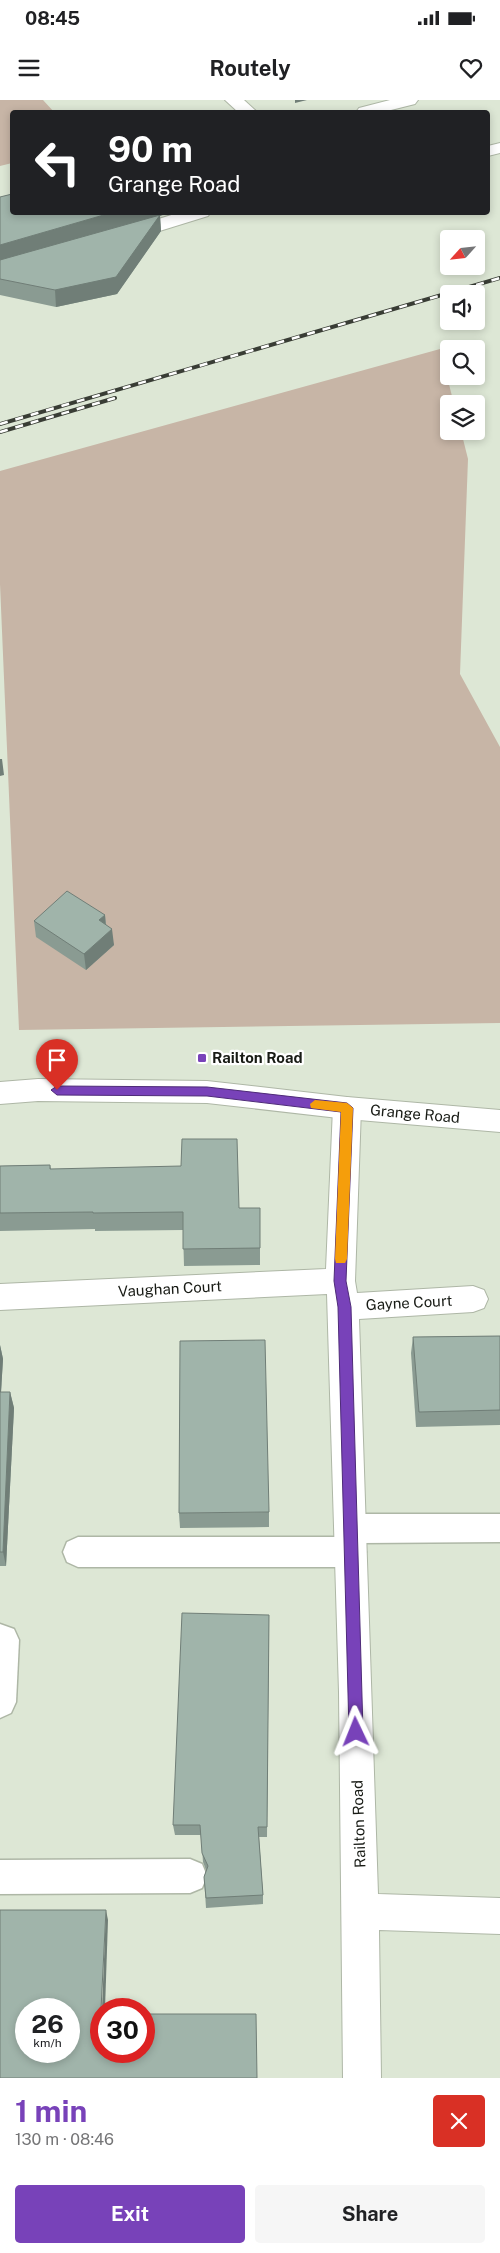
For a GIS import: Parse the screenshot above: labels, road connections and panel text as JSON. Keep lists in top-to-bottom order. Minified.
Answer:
{"streets":{"street":["Grange Road","Vaughan Court","Gayne Court","Railton Road"]},"crossings":[["Grange Road","Railton Road"],["Vaughan Court","Gayne Court"],["Vaughan Court","Railton Road"],["Gayne Court","Railton Road"]],"places":{"transit":["Railton Road"]},"north":"bottom left","page":{"status":"08:45","header":"Routely","turn":["90 m","Grange Road"],"speed":"26 km/h","limit":"30","heading":["1 min","130 m · 08:46"],"buttons":["Exit","Share"]}}
